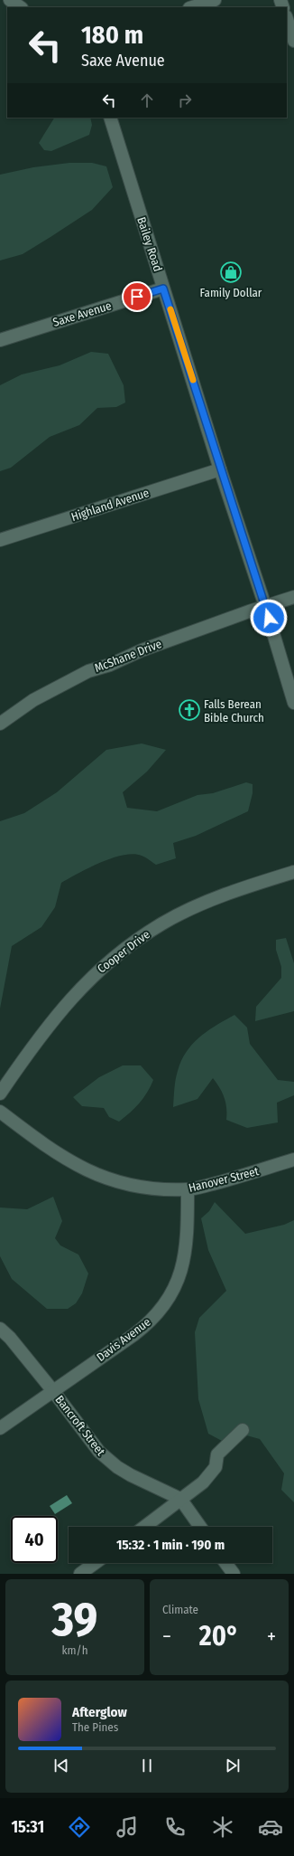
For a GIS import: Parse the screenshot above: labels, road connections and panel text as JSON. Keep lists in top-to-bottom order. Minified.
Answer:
{"streets":{"street":["Bailey Road","Saxe Avenue","Highland Avenue","McShane Drive","Cooper Drive","Hanover Street","Davis Avenue","Bancroft Street"]},"crossings":[["Bailey Road","Saxe Avenue"],["Bailey Road","Highland Avenue"],["Bailey Road","McShane Drive"],["Hanover Street","Davis Avenue"],["Davis Avenue","Bancroft Street"]],"places":{"shop":["Family Dollar"],"church":["Falls Berean Bible Church"]},"page":{"turn":["180 m","Saxe Avenue"],"limit":"40","trip":"15:32 · 1 min · 190 m","tile":[["39","km/h"],"Climate"],"heat":["−","20°","+"],"song":["Afterglow","The Pines"],"tabs":"15:31"}}
